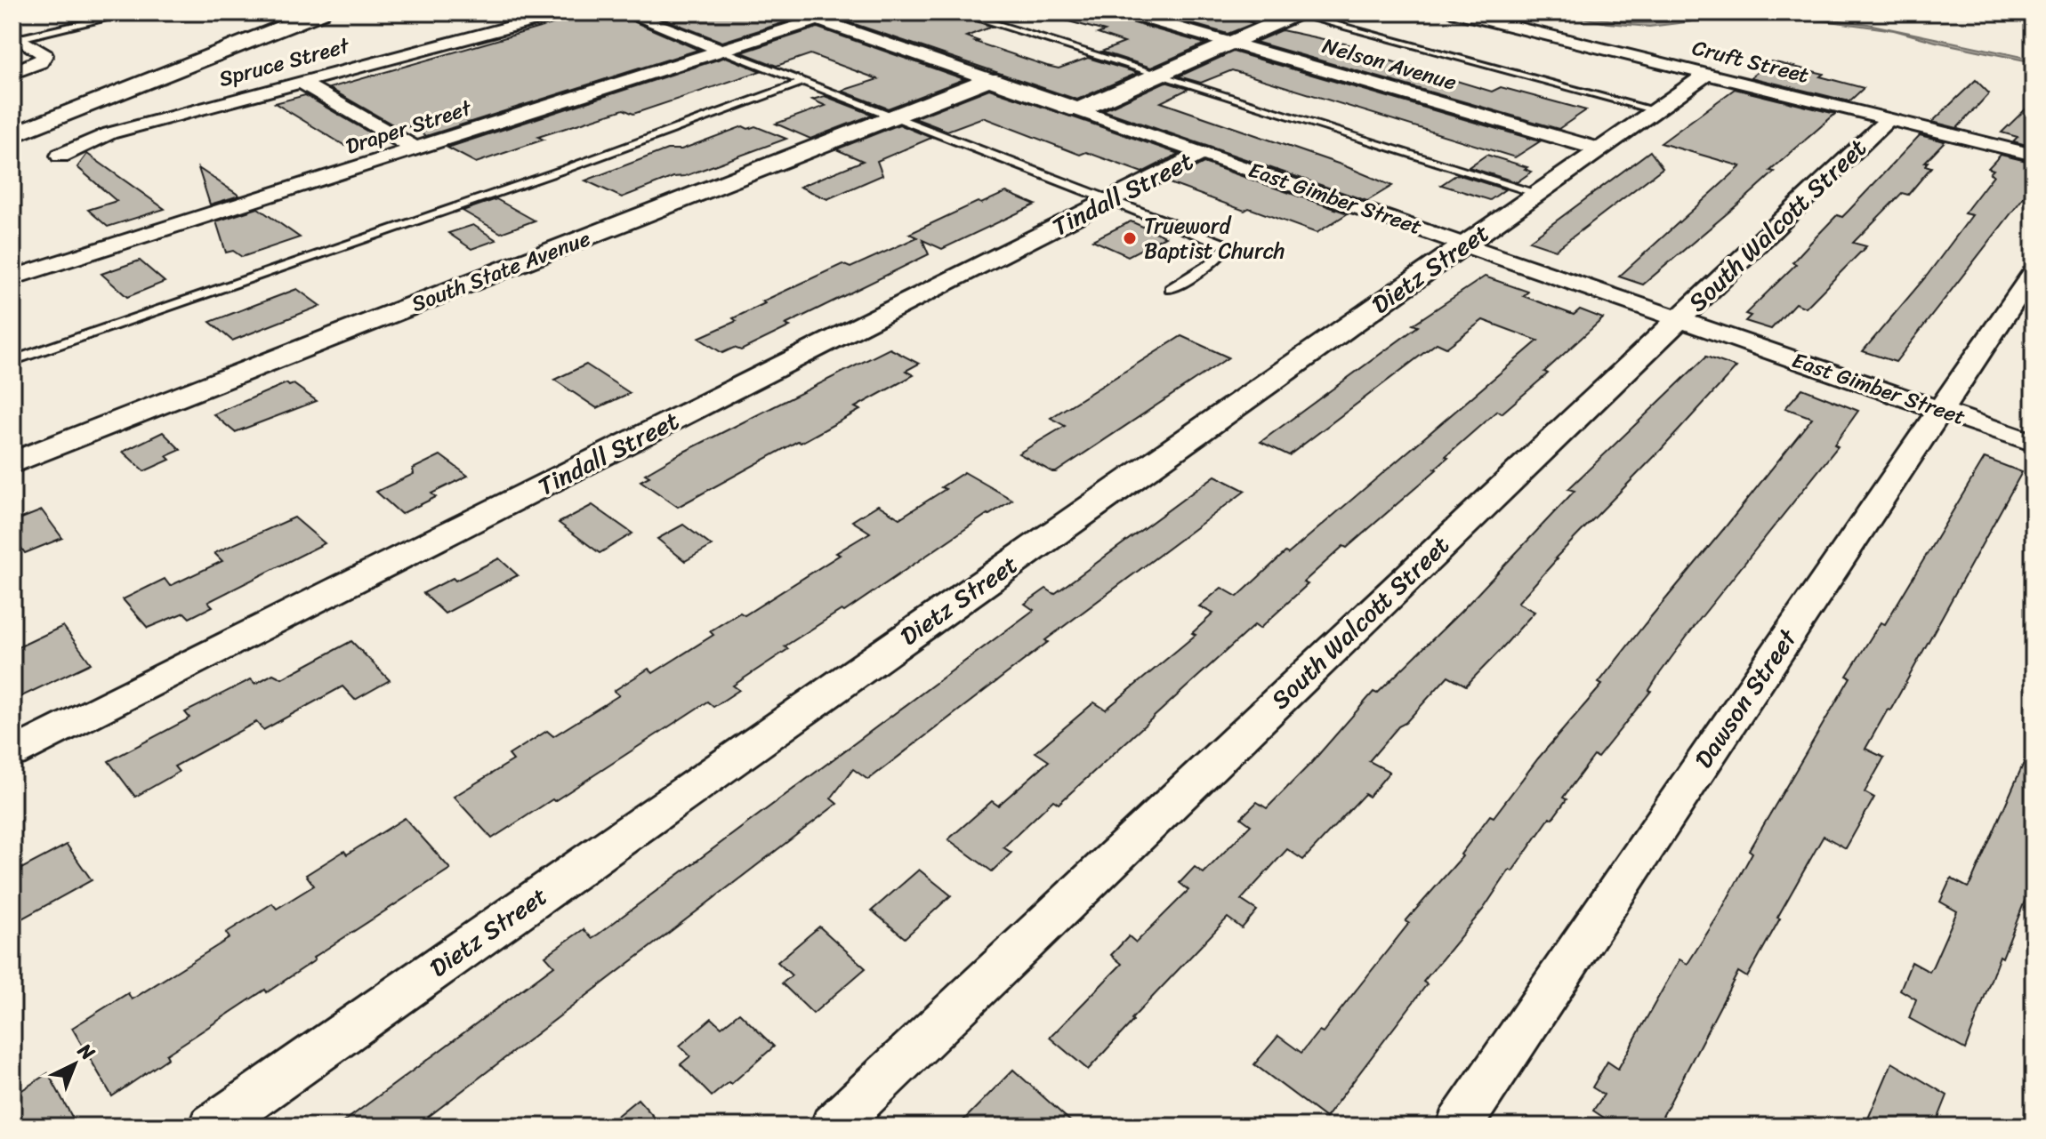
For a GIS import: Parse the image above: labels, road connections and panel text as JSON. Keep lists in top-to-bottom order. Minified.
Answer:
{"streets":{"street":["Cruft Street","Spruce Street","Nelson Avenue","Draper Street","Tindall Street","East Gimber Street","South Walcott Street","Dietz Street","South State Avenue","Dawson Street"]},"crossings":[["Cruft Street","South Walcott Street"],["Cruft Street","Dietz Street"],["Nelson Avenue","Dietz Street"],["Draper Street","East Gimber Street"],["Tindall Street","East Gimber Street"],["East Gimber Street","South Walcott Street"],["East Gimber Street","Dietz Street"],["East Gimber Street","South State Avenue"],["East Gimber Street","Dawson Street"]],"places":["Trueword Baptist Church"],"north":"top right"}
